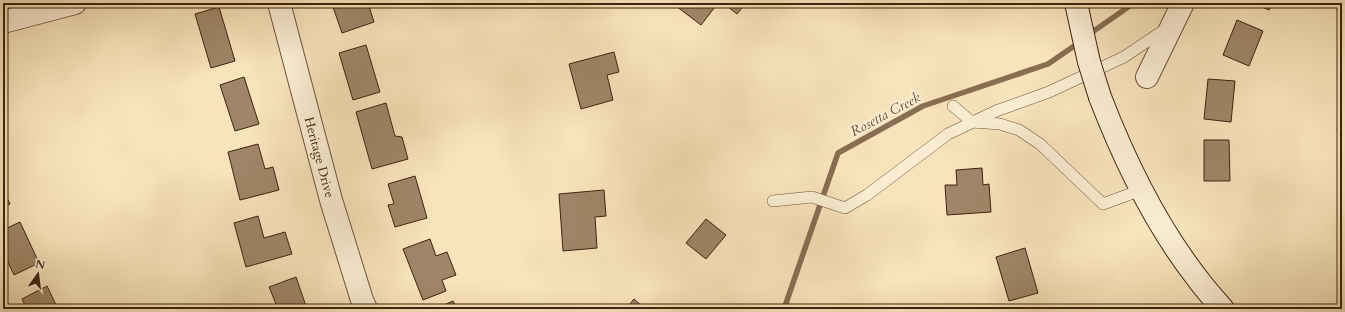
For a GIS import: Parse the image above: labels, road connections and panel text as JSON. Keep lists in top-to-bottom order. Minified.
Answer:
{"streets":{"street":["Heritage Drive"]},"water":["Rosetta Creek"],"north":"top"}
